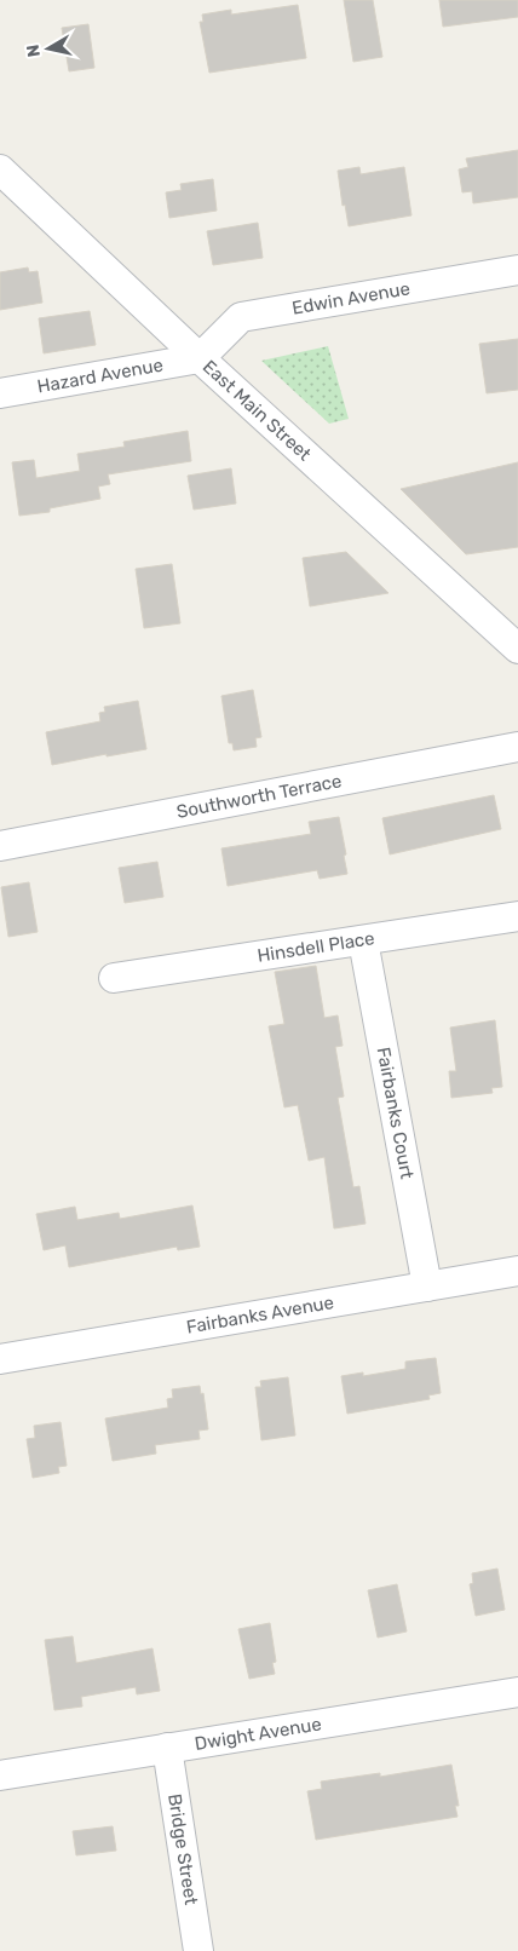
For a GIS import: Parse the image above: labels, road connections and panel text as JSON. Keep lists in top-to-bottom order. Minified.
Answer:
{"streets":{"street":["Edwin Avenue","Hazard Avenue","East Main Street","Southworth Terrace","Hinsdell Place","Fairbanks Court","Fairbanks Avenue","Dwight Avenue","Bridge Street"]},"crossings":[["Edwin Avenue","Hazard Avenue"],["Edwin Avenue","East Main Street"],["Hazard Avenue","East Main Street"],["Hinsdell Place","Fairbanks Court"],["Fairbanks Court","Fairbanks Avenue"],["Dwight Avenue","Bridge Street"]],"north":"left"}
